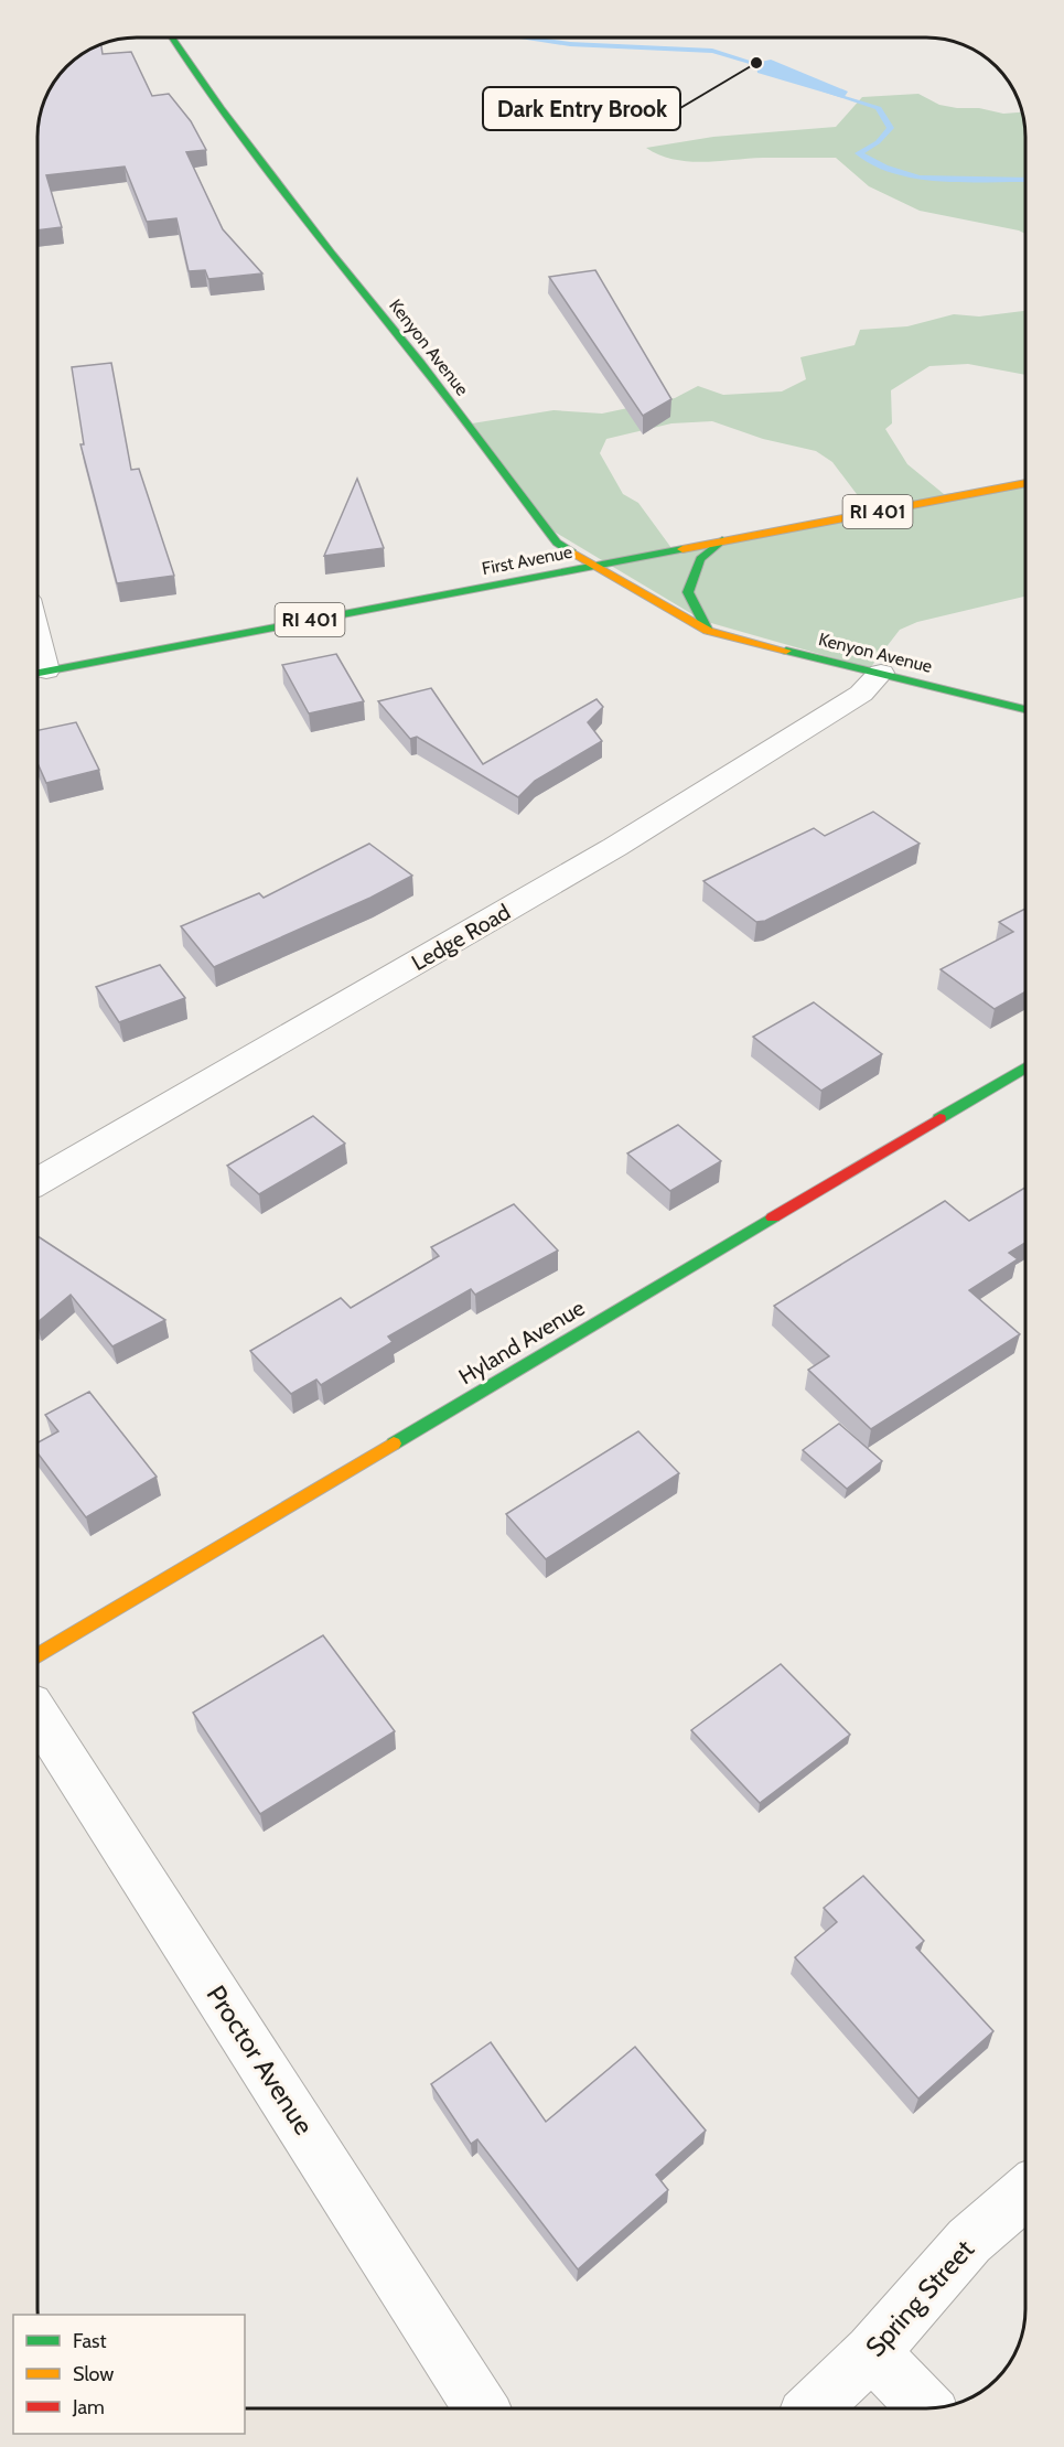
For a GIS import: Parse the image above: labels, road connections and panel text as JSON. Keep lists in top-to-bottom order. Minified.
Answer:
{"streets":{"street":["Kenyon Avenue","RI 401","First Avenue","Ledge Road","Hyland Avenue","Proctor Avenue","Spring Street"]},"crossings":[["Kenyon Avenue","First Avenue"],["Kenyon Avenue","Ledge Road"]],"places":["Dark Entry Brook"],"legend":["Fast","Slow","Jam"]}
